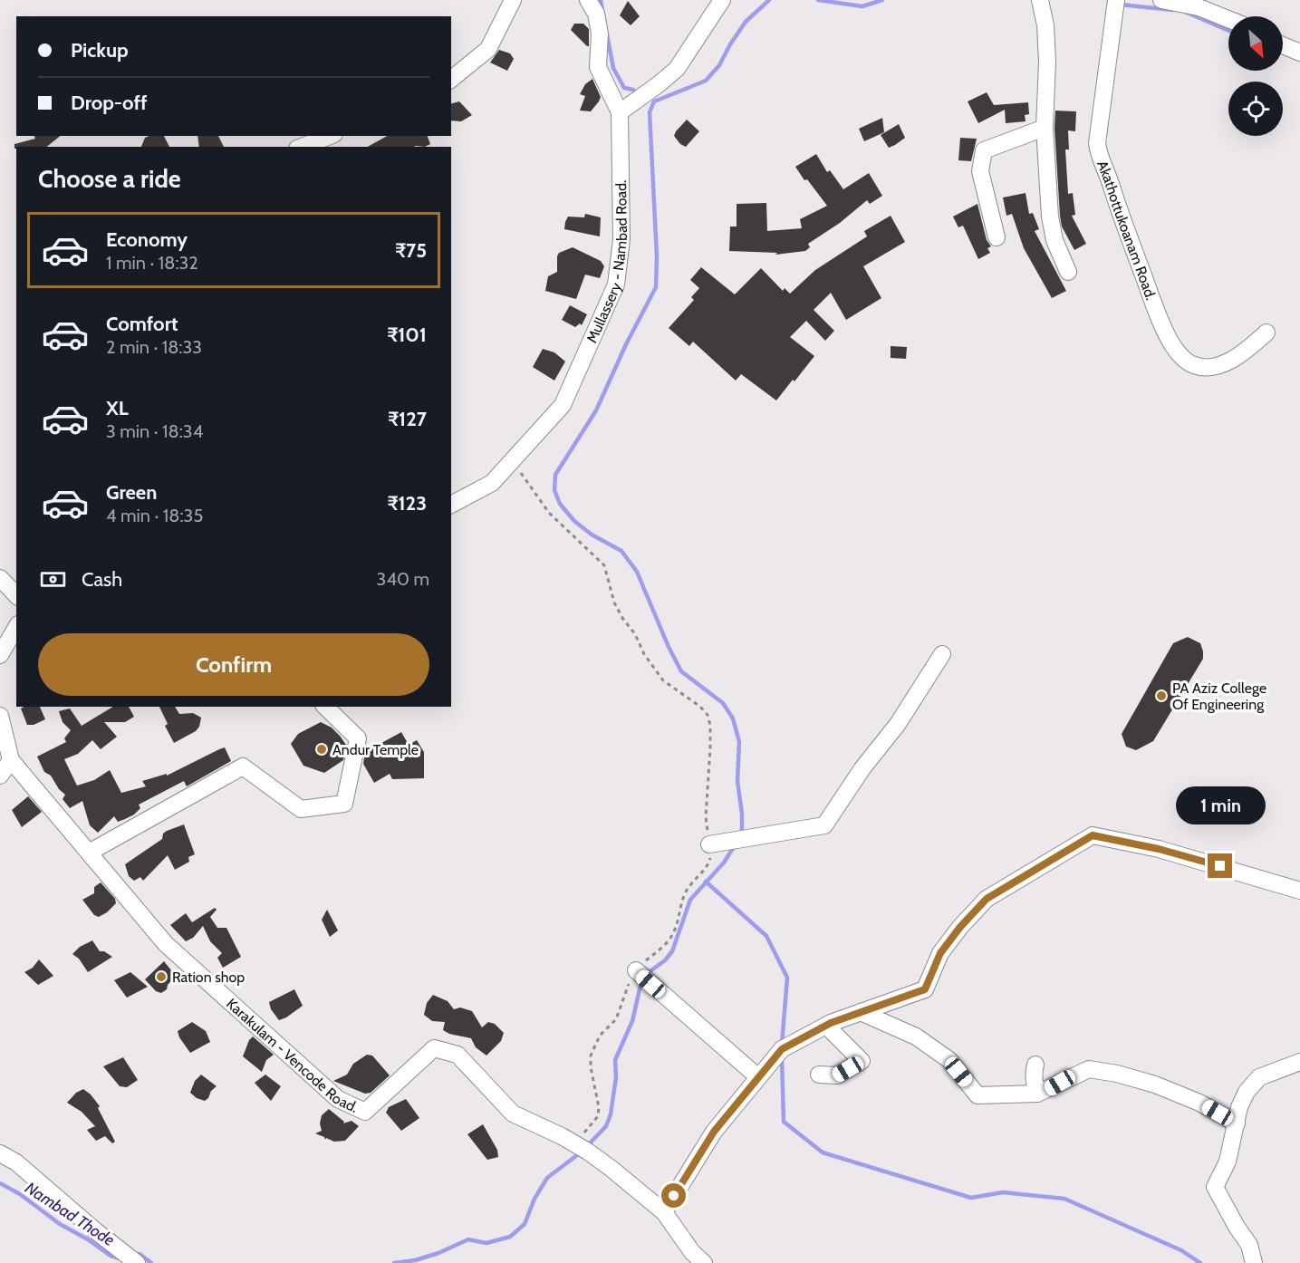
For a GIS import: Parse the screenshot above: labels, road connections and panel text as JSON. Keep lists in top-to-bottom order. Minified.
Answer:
{"streets":{"street":["Akathottukoanam Road.","Mullassery - Nambad Road.","Karakulam - Vencode Road."]},"water":["Nambad Thode"],"places":["PA Aziz College Of Engineering","Andur Temple","Ration shop"],"north":"bottom right","page":{"banner":["Pickup","Drop-off"],"heading":"Choose a ride","list":[{"name":"Economy","note":"1 min · 18:32","value":"₹75"},{"name":"Comfort","note":"2 min · 18:33","value":"₹101"},{"name":"XL","note":"3 min · 18:34","value":"₹127"},{"name":"Green","note":"4 min · 18:35","value":"₹123"}],"pay":["Cash","340 m"],"buttons":"Confirm","bubble":"1 min"}}
